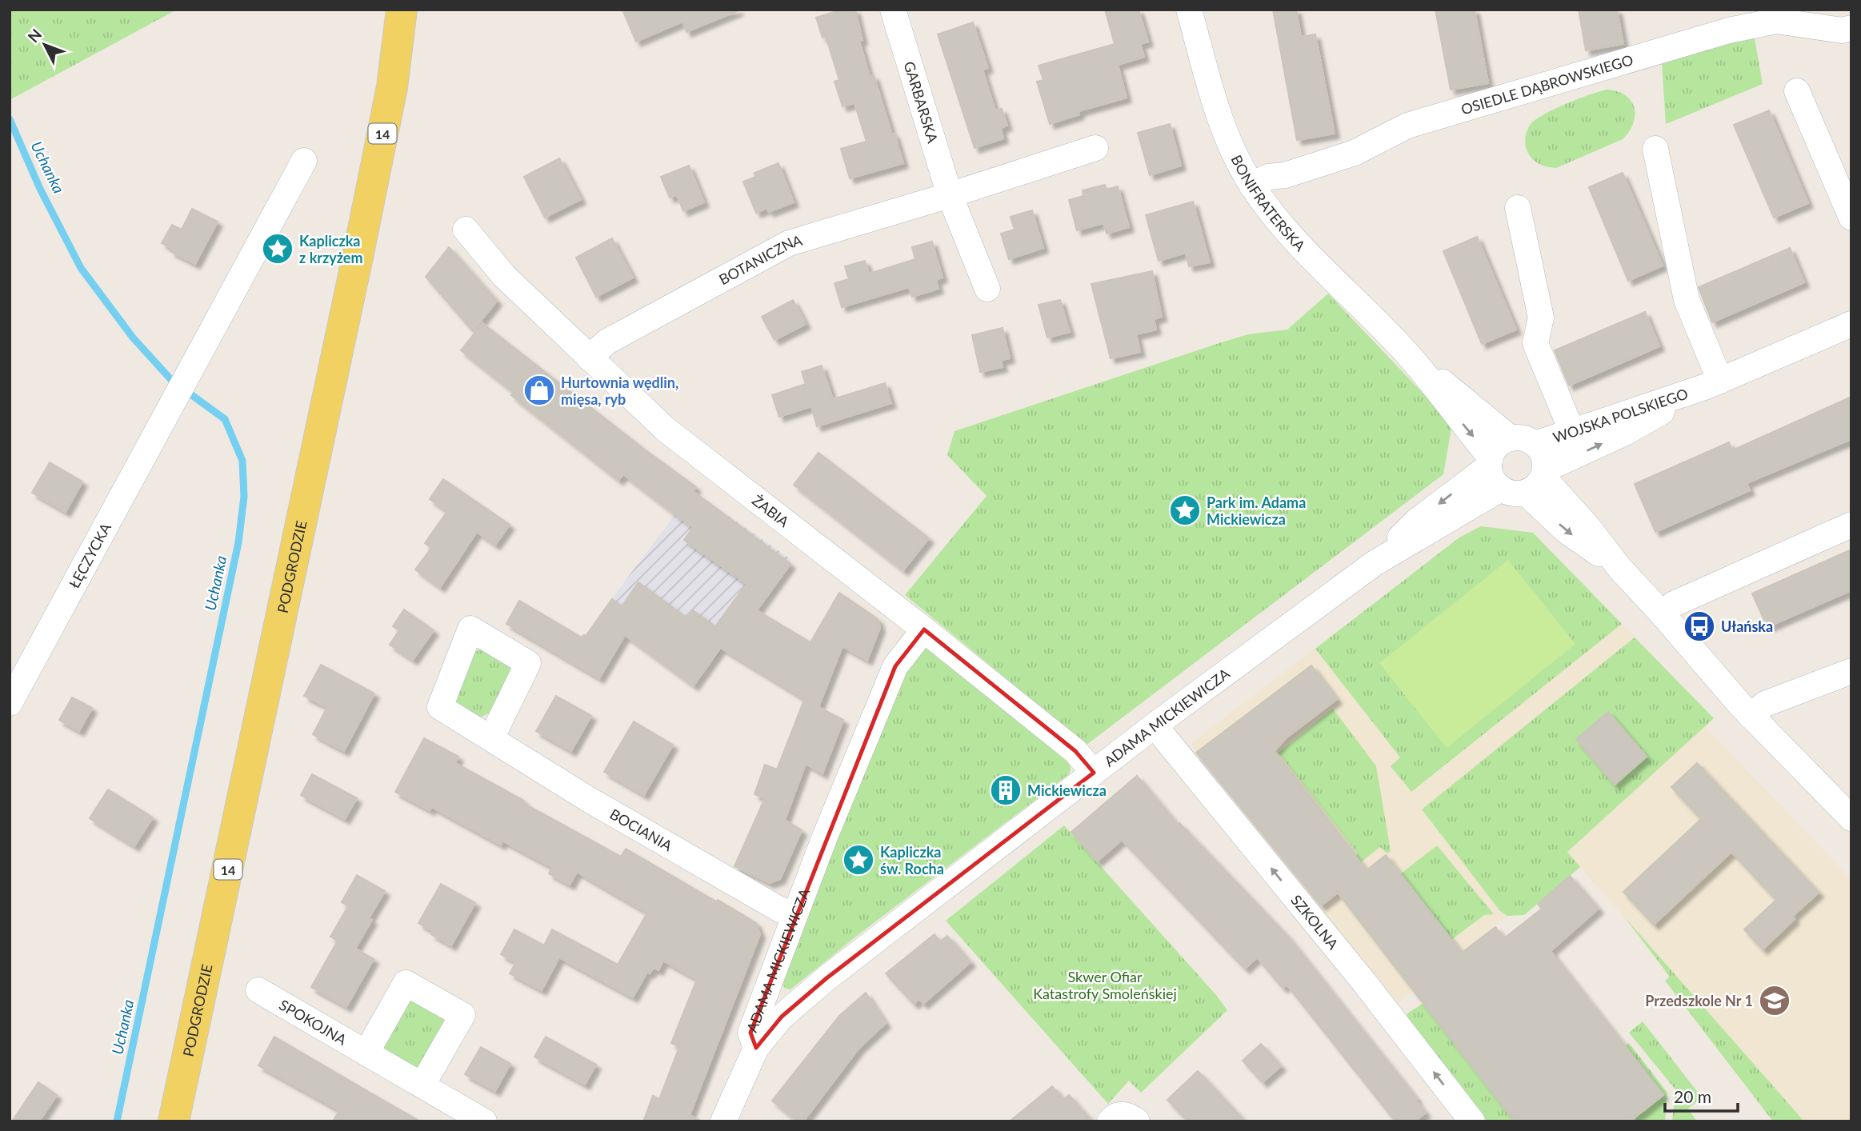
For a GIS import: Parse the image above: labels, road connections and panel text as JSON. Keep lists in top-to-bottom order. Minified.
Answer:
{"streets":{"main road":["14","PODGRODZIE"],"street":["OSIEDLE DĄBROWSKIEGO","GARBARSKA","BONIFRATERSKA","BOTANICZNA","WOJSKA POLSKIEGO","ŻABIA","ŁĘCZYCKA","ADAMA MICKIEWICZA","BOCIANIA","SZKOLNA","SPOKOJNA"]},"crossings":[["OSIEDLE DĄBROWSKIEGO","BONIFRATERSKA"],["GARBARSKA","BOTANICZNA"],["BONIFRATERSKA","WOJSKA POLSKIEGO"],["BONIFRATERSKA","ADAMA MICKIEWICZA"],["BOTANICZNA","ŻABIA"],["WOJSKA POLSKIEGO","ADAMA MICKIEWICZA"],["ŻABIA","ADAMA MICKIEWICZA"],["ADAMA MICKIEWICZA","BOCIANIA"],["ADAMA MICKIEWICZA","SZKOLNA"]],"one_way":["SZKOLNA"],"water":["Uchanka"],"parks":["Skwer Ofiar Katastrofy Smoleńskiej"],"places":{"place":["Kapliczka z krzyżem","Park im. Adama Mickiewicza","Kapliczka św. Rocha"],"shop":["Hurtownia wędlin, mięsa, ryb"],"bus stop":["Ułańska"],"building":["Mickiewicza"],"school or university":["Przedszkole Nr 1"]},"scale_bar":"20 m","north":"top left"}
